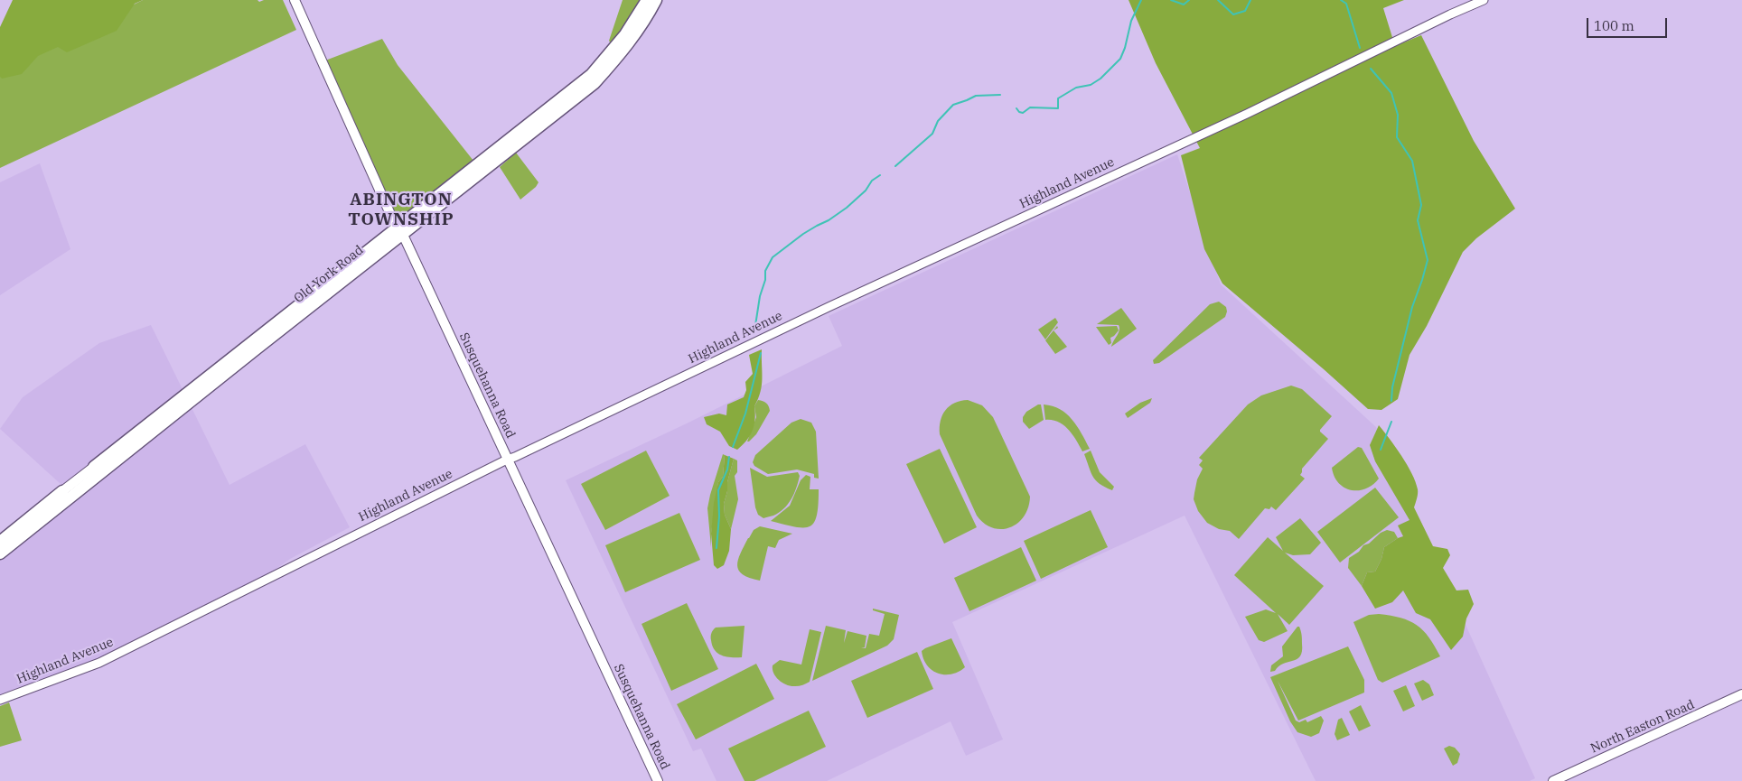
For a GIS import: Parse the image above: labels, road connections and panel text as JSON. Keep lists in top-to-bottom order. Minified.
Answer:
{"streets":{"highway":["Old York Road"],"main road":["Susquehanna Road","North Easton Road"],"street":["Highland Avenue"]},"crossings":[["Highland Avenue","Susquehanna Road"],["Old York Road","Susquehanna Road"]],"districts":["ABINGTON TOWNSHIP"],"scale_bar":"100 m"}
